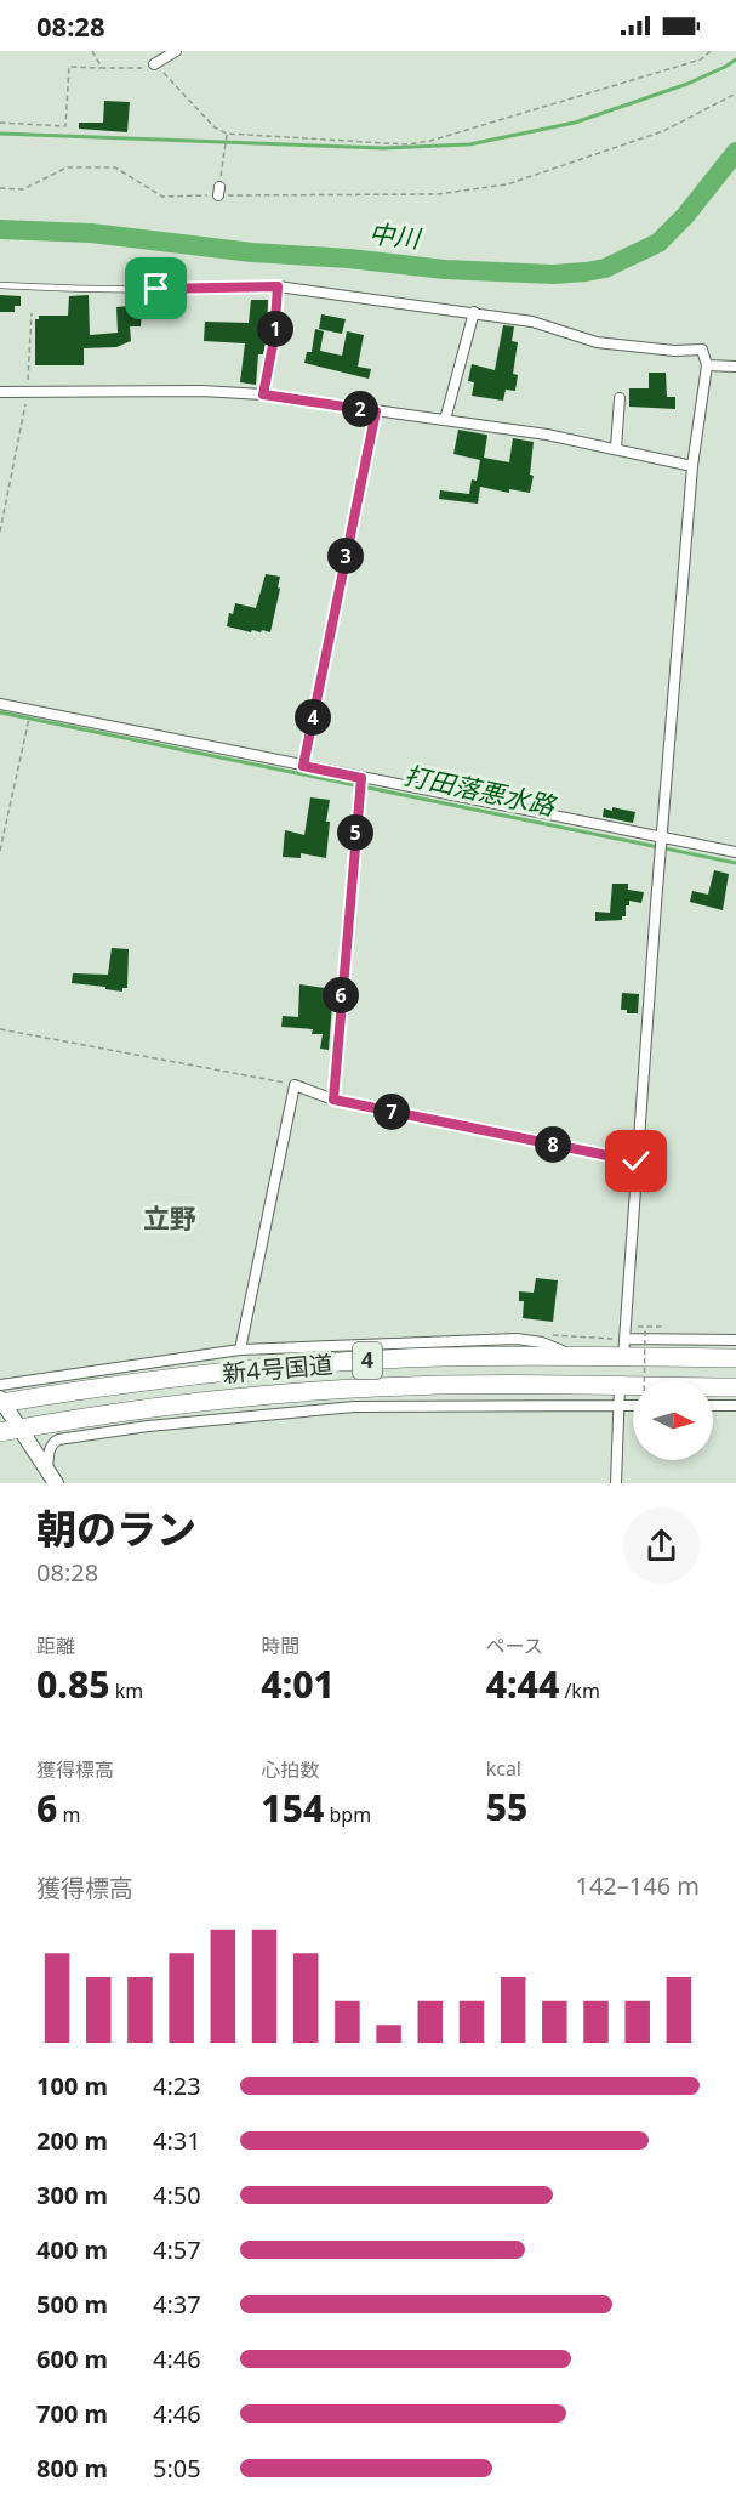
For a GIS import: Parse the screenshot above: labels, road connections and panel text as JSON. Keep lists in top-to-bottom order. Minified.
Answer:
{"streets":{"highway":["4","新4号国道"]},"districts":["立野"],"water":["中川","打田落悪水路"],"north":"right","page":{"status":"08:28","pins":["1","2","3","4","5","6","7","8"],"heading":["朝のラン","08:28"],"stats":[["距離","0.85 km"],["時間","4:01"],["ペース","4:44 /km"],["獲得標高","6 m"],["心拍数","154 bpm"],["kcal","55"]],"chart":["獲得標高","142–146 m"],"list":[{"name":"100 m","note":"4:23"},{"name":"200 m","note":"4:31"},{"name":"300 m","note":"4:50"},{"name":"400 m","note":"4:57"},{"name":"500 m","note":"4:37"},{"name":"600 m","note":"4:46"},{"name":"700 m","note":"4:46"},{"name":"800 m","note":"5:05"}]}}
